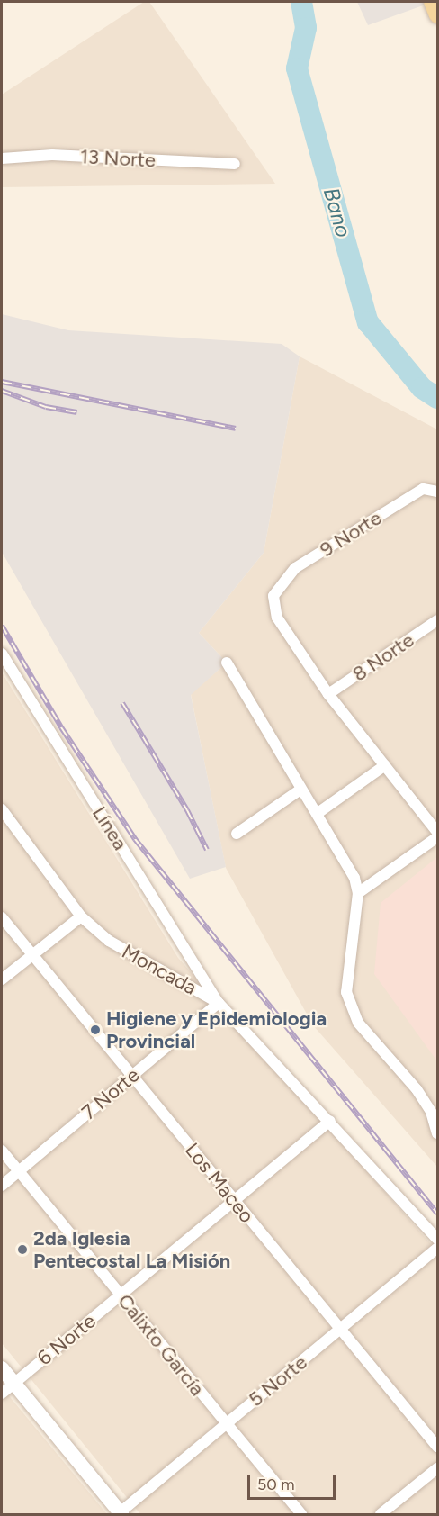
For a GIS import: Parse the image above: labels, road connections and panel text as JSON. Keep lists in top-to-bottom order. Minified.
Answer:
{"streets":{"street":["13 Norte","9 Norte","8 Norte","Línea","Moncada","7 Norte","Los Maceo","6 Norte","Calixto García","5 Norte"]},"crossings":[["9 Norte","8 Norte"],["Línea","Moncada"],["Línea","7 Norte"],["Moncada","7 Norte"],["Moncada","6 Norte"],["7 Norte","Los Maceo"],["7 Norte","Calixto García"],["Los Maceo","6 Norte"],["Los Maceo","5 Norte"],["6 Norte","Calixto García"],["Calixto García","5 Norte"]],"water":["Bano"],"places":["Higiene y Epidemiologia Provincial","2da Iglesia Pentecostal La Misión"],"scale_bar":"50 m"}
